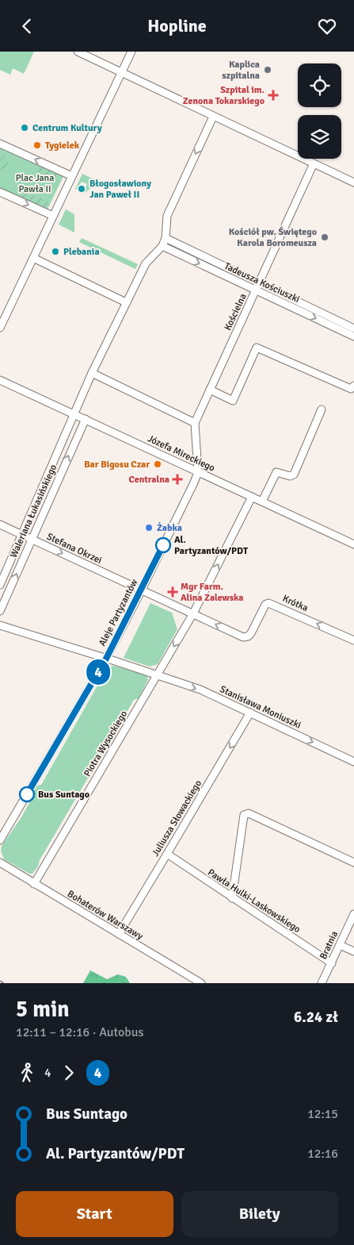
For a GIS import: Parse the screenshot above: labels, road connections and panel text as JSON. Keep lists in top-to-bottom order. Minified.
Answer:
{"streets":{"street":["Tadeusza Kościuszki","Kościelna","Józefa Mireckiego","Waleriana Łukasińskiego","Stefana Okrzei","Krótka","Aleje Partyzantów","Stanisława Moniuszki","Piotra Wysockiego","Juliusza Słowackiego","Pawła Hulki-Laskowskiego","Bohaterów Warszawy","Bratnia"]},"crossings":[["Tadeusza Kościuszki","Kościelna"],["Tadeusza Kościuszki","Waleriana Łukasińskiego"],["Kościelna","Józefa Mireckiego"],["Kościelna","Aleje Partyzantów"],["Józefa Mireckiego","Waleriana Łukasińskiego"],["Józefa Mireckiego","Aleje Partyzantów"],["Józefa Mireckiego","Piotra Wysockiego"],["Waleriana Łukasińskiego","Stefana Okrzei"],["Stefana Okrzei","Aleje Partyzantów"],["Krótka","Piotra Wysockiego"],["Aleje Partyzantów","Stanisława Moniuszki"],["Stanisława Moniuszki","Piotra Wysockiego"],["Stanisława Moniuszki","Juliusza Słowackiego"],["Piotra Wysockiego","Bohaterów Warszawy"],["Juliusza Słowackiego","Pawła Hulki-Laskowskiego"],["Juliusza Słowackiego","Bohaterów Warszawy"],["Pawła Hulki-Laskowskiego","Bratnia"]],"one_way":["Stefana Okrzei","Krótka","Stanisława Moniuszki","Juliusza Słowackiego"],"parks":["Plac Jana Pawła II"],"places":{"other":["Kaplica szpitalna","Centrum Kultury","Tygielek","Błogosławiony Jan Paweł II","Kościół pw. Świętego Karola Boromeusza","Plebania","Bar Bigosu Czar","Żabka","Al. Partyzantów/PDT","Bus Suntago"],"health":["Szpital im. Zenona Tokarskiego","Centralna","Mgr Farm. Alina Zalewska"]},"lines":["bus line 4"],"page":{"header":"Hopline","on_map":"4","heading":["5 min","12:11 – 12:16 · Autobus","6.24 zł"],"legs":["4","4"],"list":[{"name":"Bus Suntago","value":"12:15"},{"name":"Al. Partyzantów/PDT","value":"12:16"}],"buttons":["Start","Bilety"]}}
